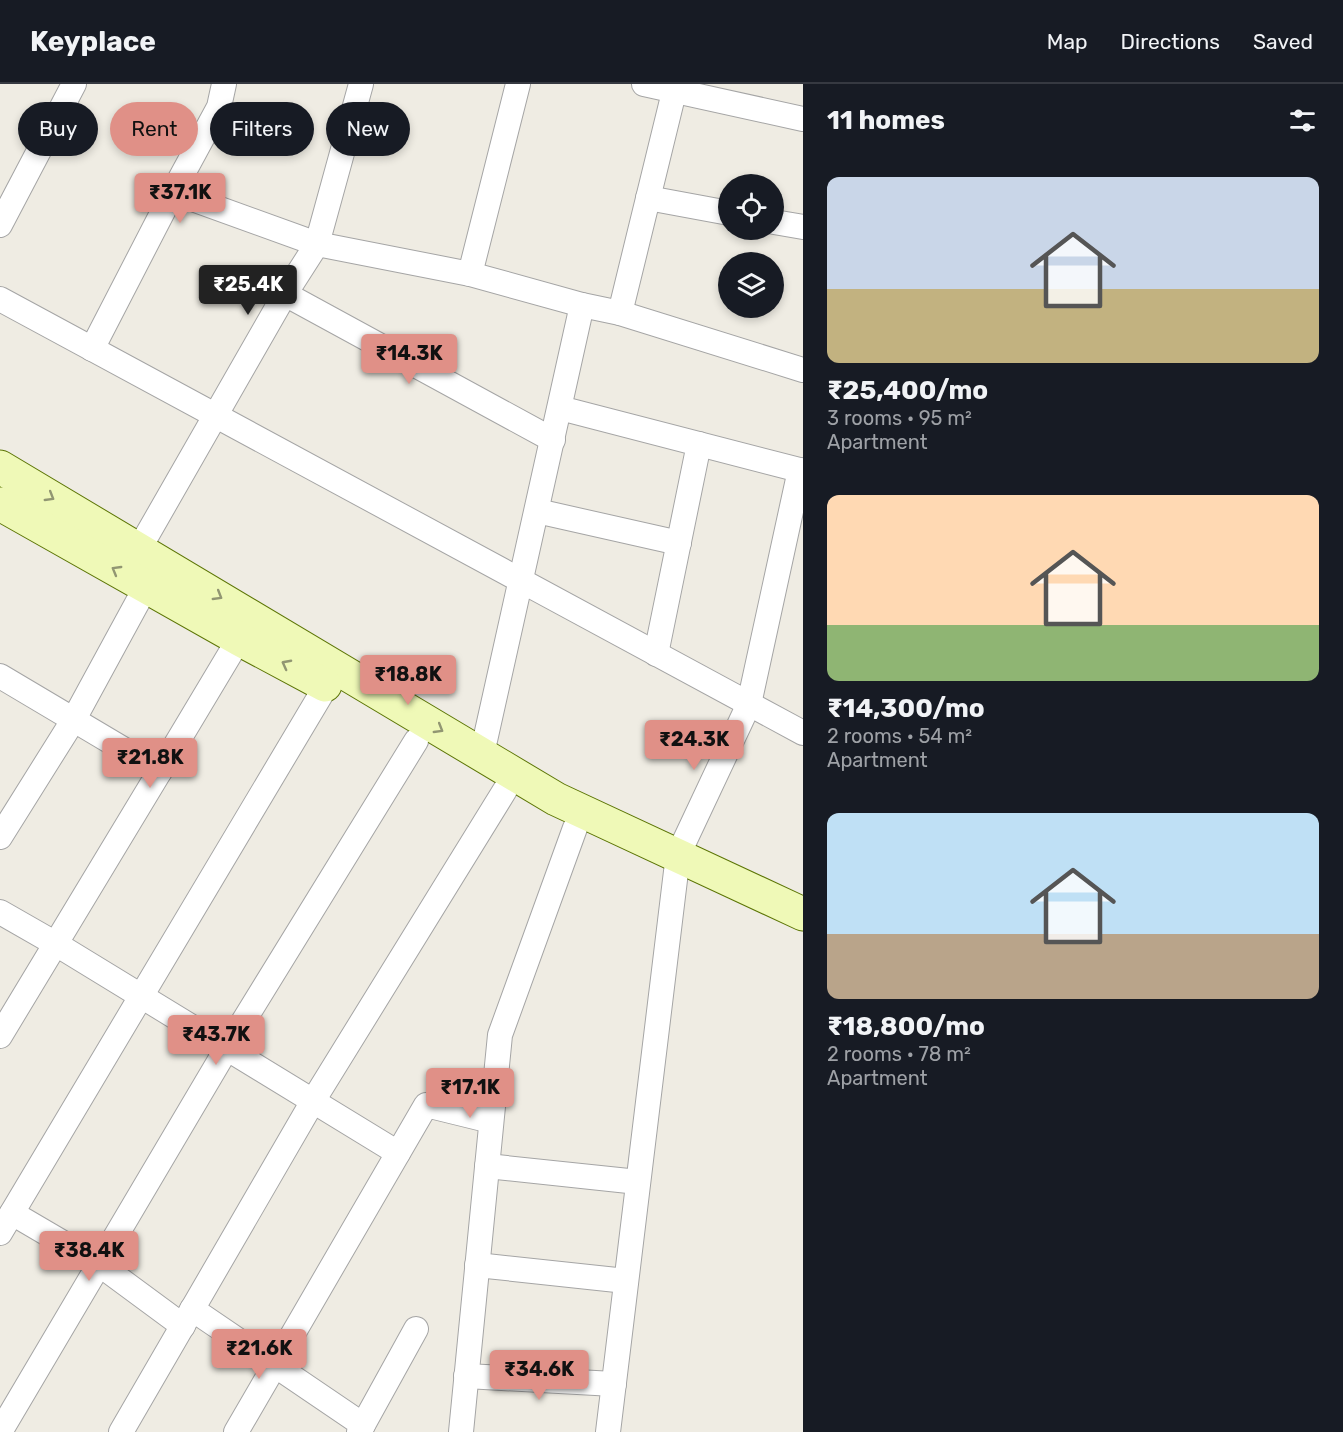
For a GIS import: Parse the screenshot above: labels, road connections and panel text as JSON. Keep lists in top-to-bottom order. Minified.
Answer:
{"page":{"header":"Keyplace","nav":["Map","Directions","Saved"],"heading":"11 homes","chip":["Buy","Rent","Filters","New"],"list":[{"name":"₹25,400/mo","note":"3 rooms · 95 m² · Apartment"},{"name":"₹14,300/mo","note":"2 rooms · 54 m² · Apartment"},{"name":"₹18,800/mo","note":"2 rooms · 78 m² · Apartment"}],"price":["₹37.1K","₹25.4K","₹14.3K","₹18.8K","₹24.3K","₹21.8K","₹43.7K","₹17.1K","₹38.4K","₹21.6K","₹34.6K"]}}
